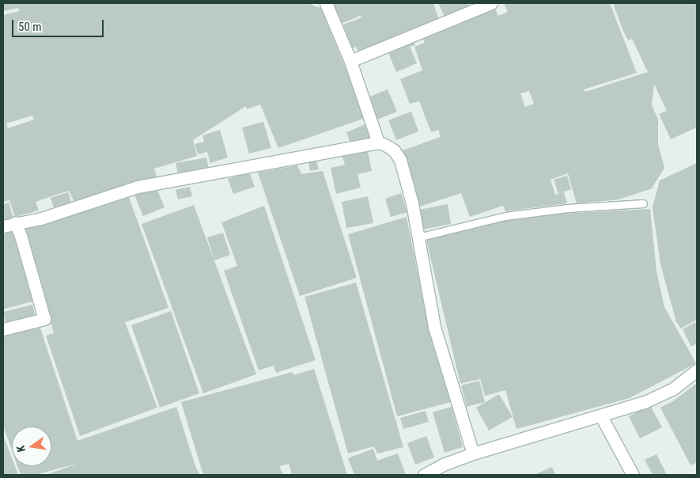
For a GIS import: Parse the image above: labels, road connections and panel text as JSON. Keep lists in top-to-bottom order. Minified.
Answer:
{"scale_bar":"50 m","north":"left"}
